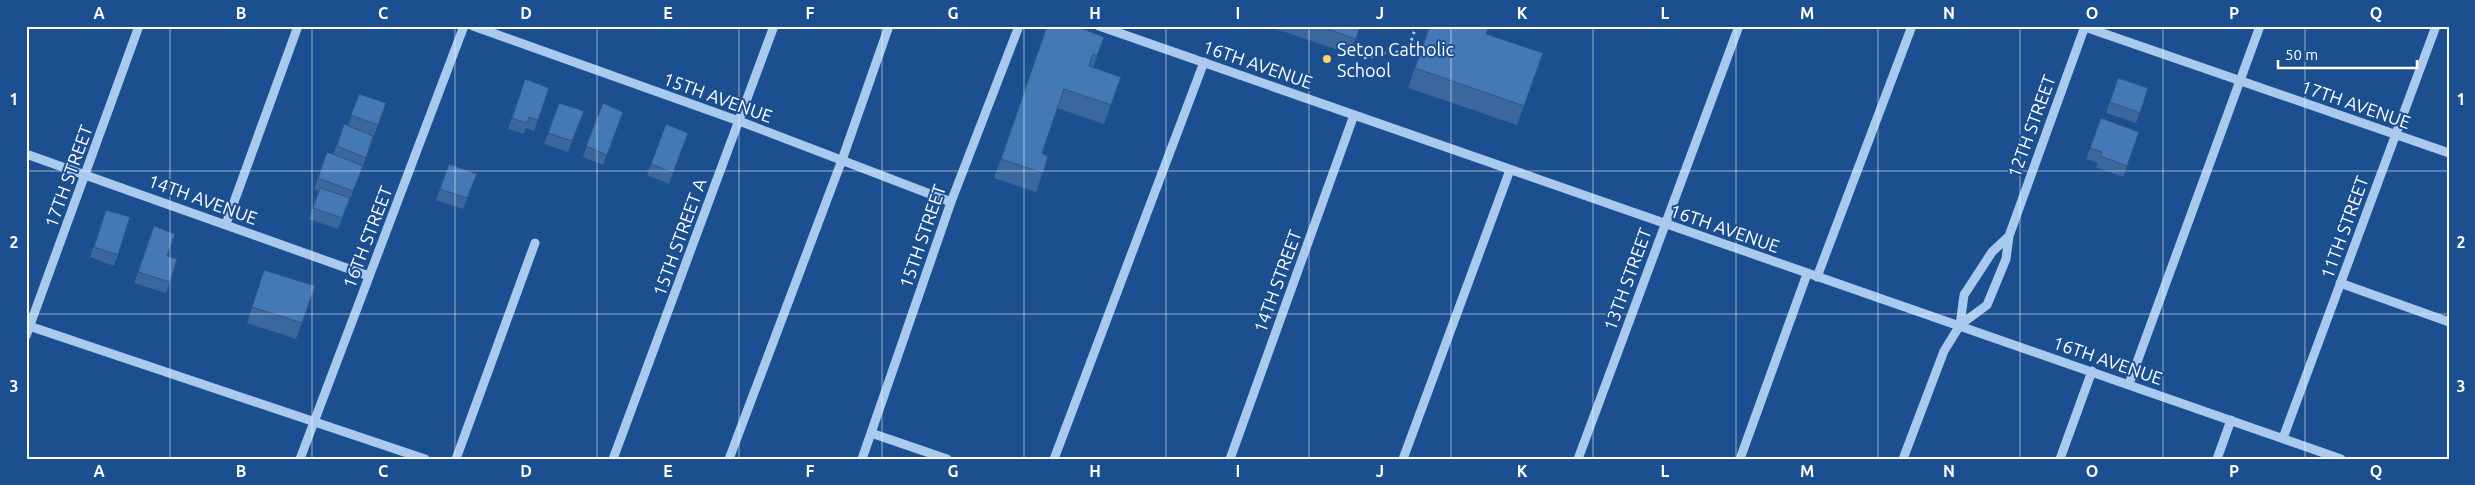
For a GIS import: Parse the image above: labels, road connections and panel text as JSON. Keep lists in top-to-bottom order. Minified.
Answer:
{"streets":{"street":["16TH AVENUE","15TH AVENUE","17TH AVENUE","12TH STREET","17TH STREET","14TH AVENUE","11TH STREET","15TH STREET","16TH STREET","15TH STREET A","13TH STREET","14TH STREET"]},"crossings":[["16TH AVENUE","12TH STREET"],["16TH AVENUE","11TH STREET"],["16TH AVENUE","13TH STREET"],["16TH AVENUE","14TH STREET"],["15TH AVENUE","15TH STREET"],["15TH AVENUE","15TH STREET A"],["17TH AVENUE","12TH STREET"],["17TH AVENUE","11TH STREET"],["17TH STREET","14TH AVENUE"],["14TH AVENUE","16TH STREET"]],"places":["Seton Catholic School"],"scale_bar":"50 m","grid":{"columns":["A","B","C","D","E","F","G","H","I","J","K","L","M","N","O","P","Q"],"rows":["1","2","3"]}}
